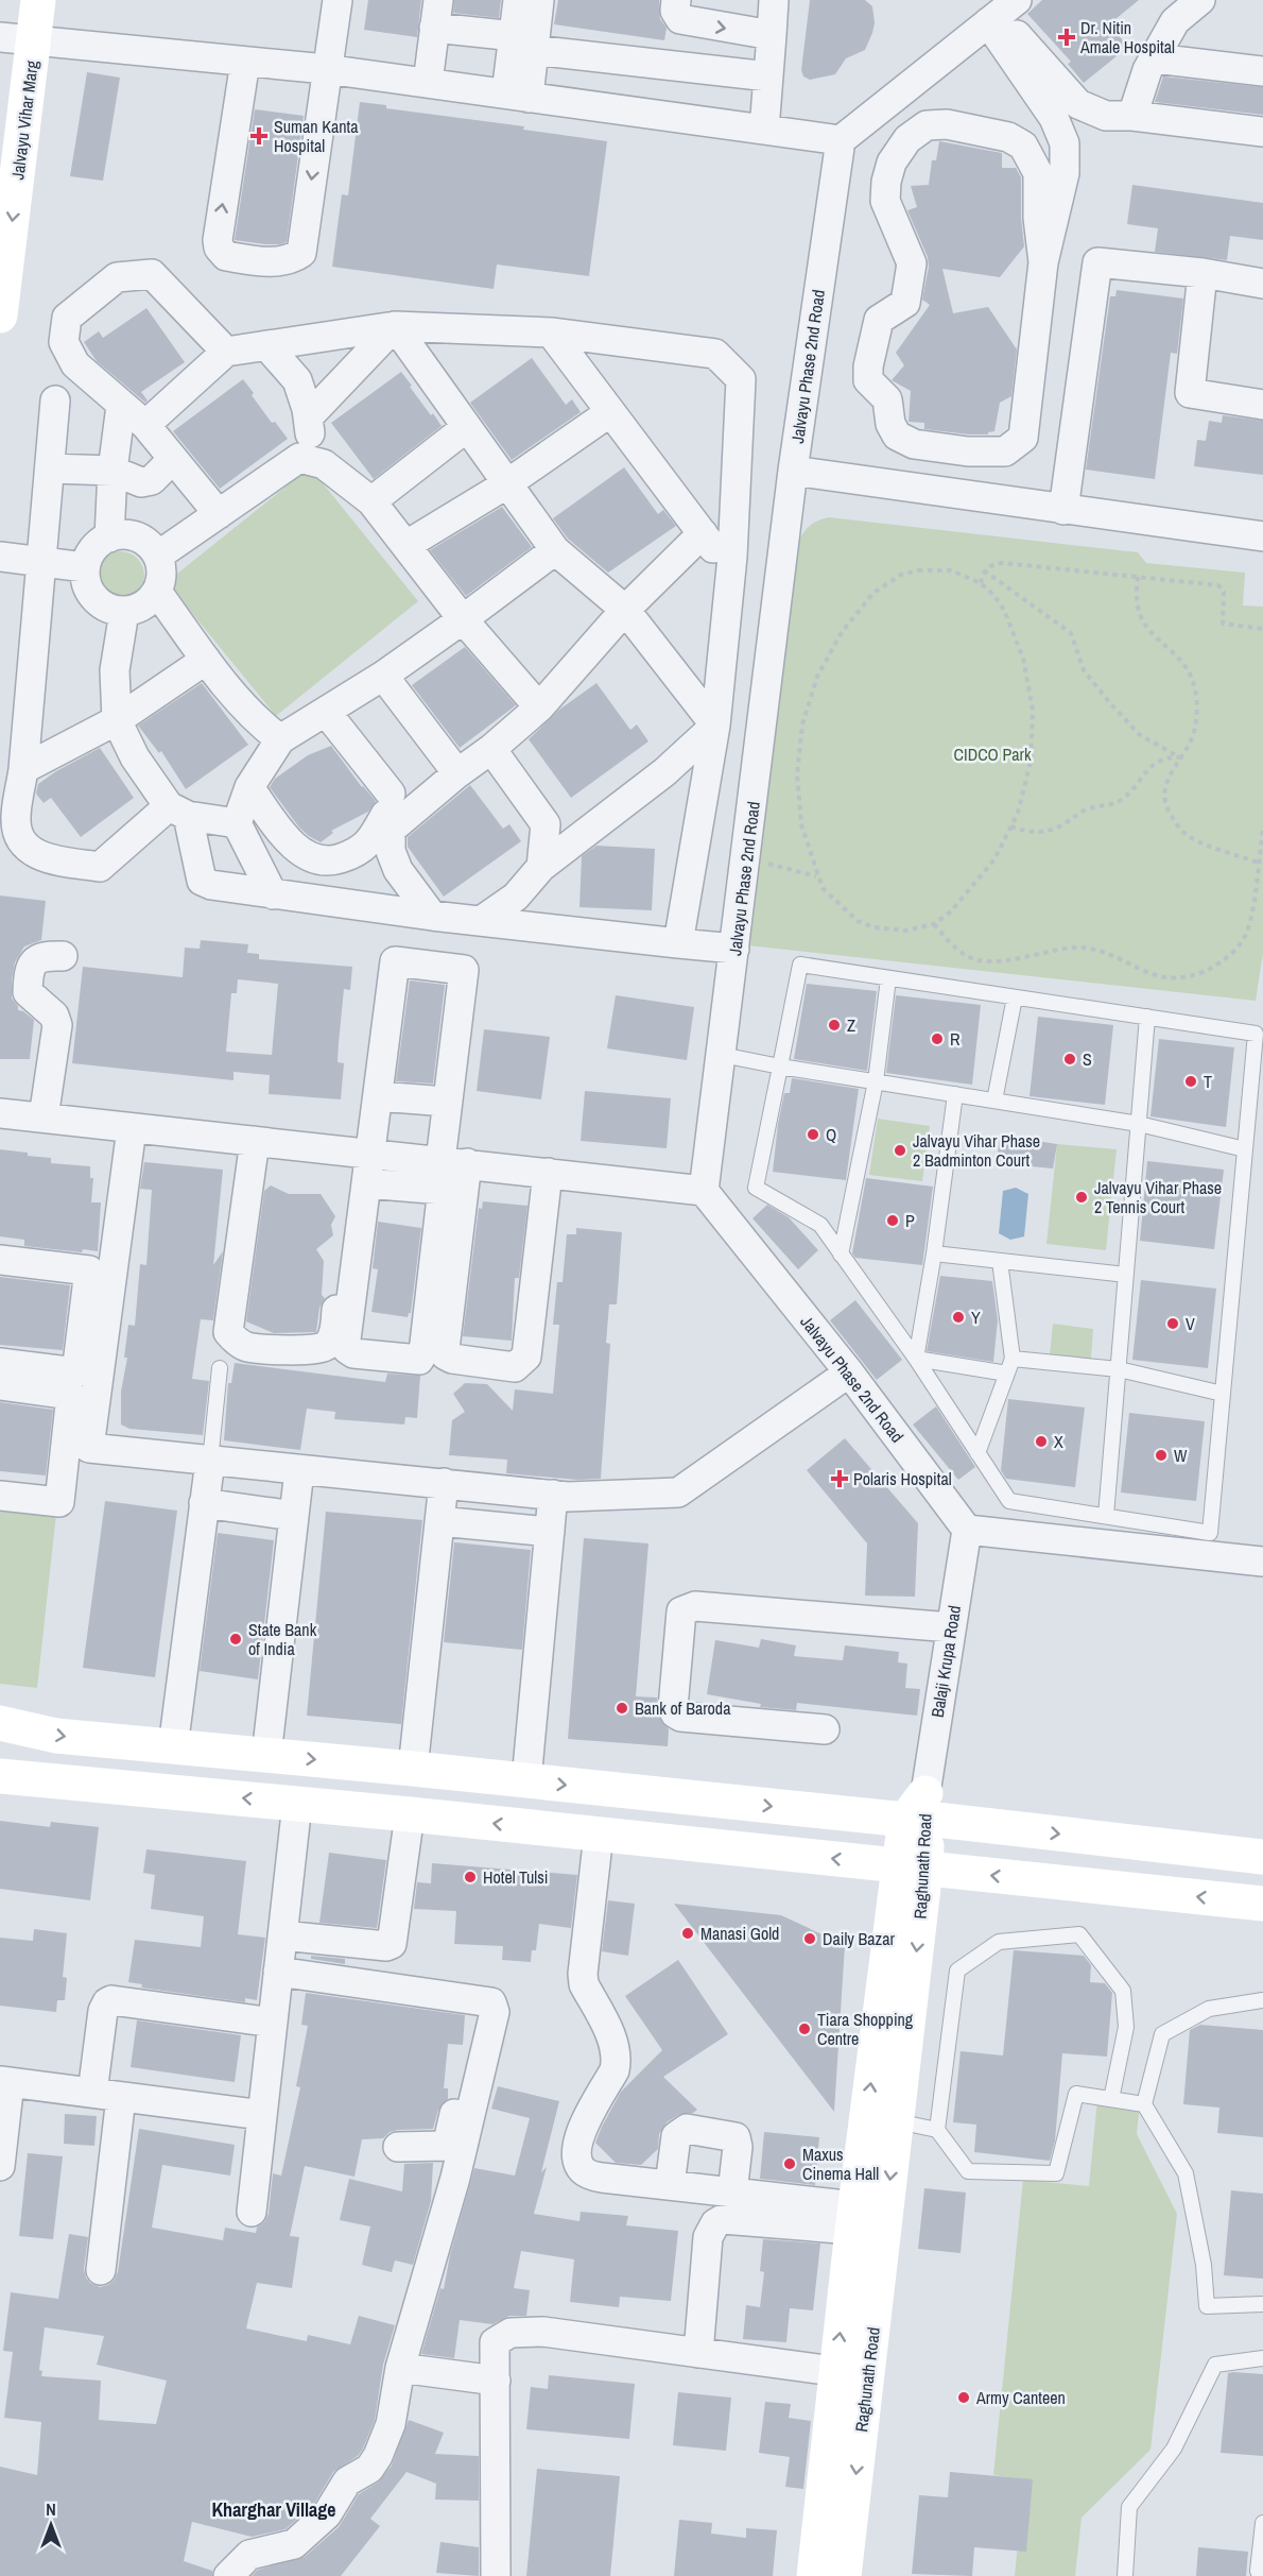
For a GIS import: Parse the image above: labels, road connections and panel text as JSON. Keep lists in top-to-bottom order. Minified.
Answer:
{"streets":{"main road":["Jalvayu Vihar Marg","Raghunath Road"],"street":["Jalvayu Phase 2nd Road","Balaji Krupa Road"]},"crossings":[["Jalvayu Phase 2nd Road","Balaji Krupa Road"],["Balaji Krupa Road","Raghunath Road"]],"one_way":["Jalvayu Vihar Marg"],"districts":["Kharghar Village"],"parks":["CIDCO Park"],"places":{"health":["Dr. Nitin Amale Hospital","Suman Kanta Hospital","Polaris Hospital"],"other":["Z","R","S","T","Q","Jalvayu Vihar Phase 2 Badminton Court","Jalvayu Vihar Phase 2 Tennis Court","P","Y","V","X","W","State Bank of India","Bank of Baroda","Hotel Tulsi","Manasi Gold","Daily Bazar","Tiara Shopping Centre","Maxus Cinema Hall","Army Canteen"]},"north":"top"}
